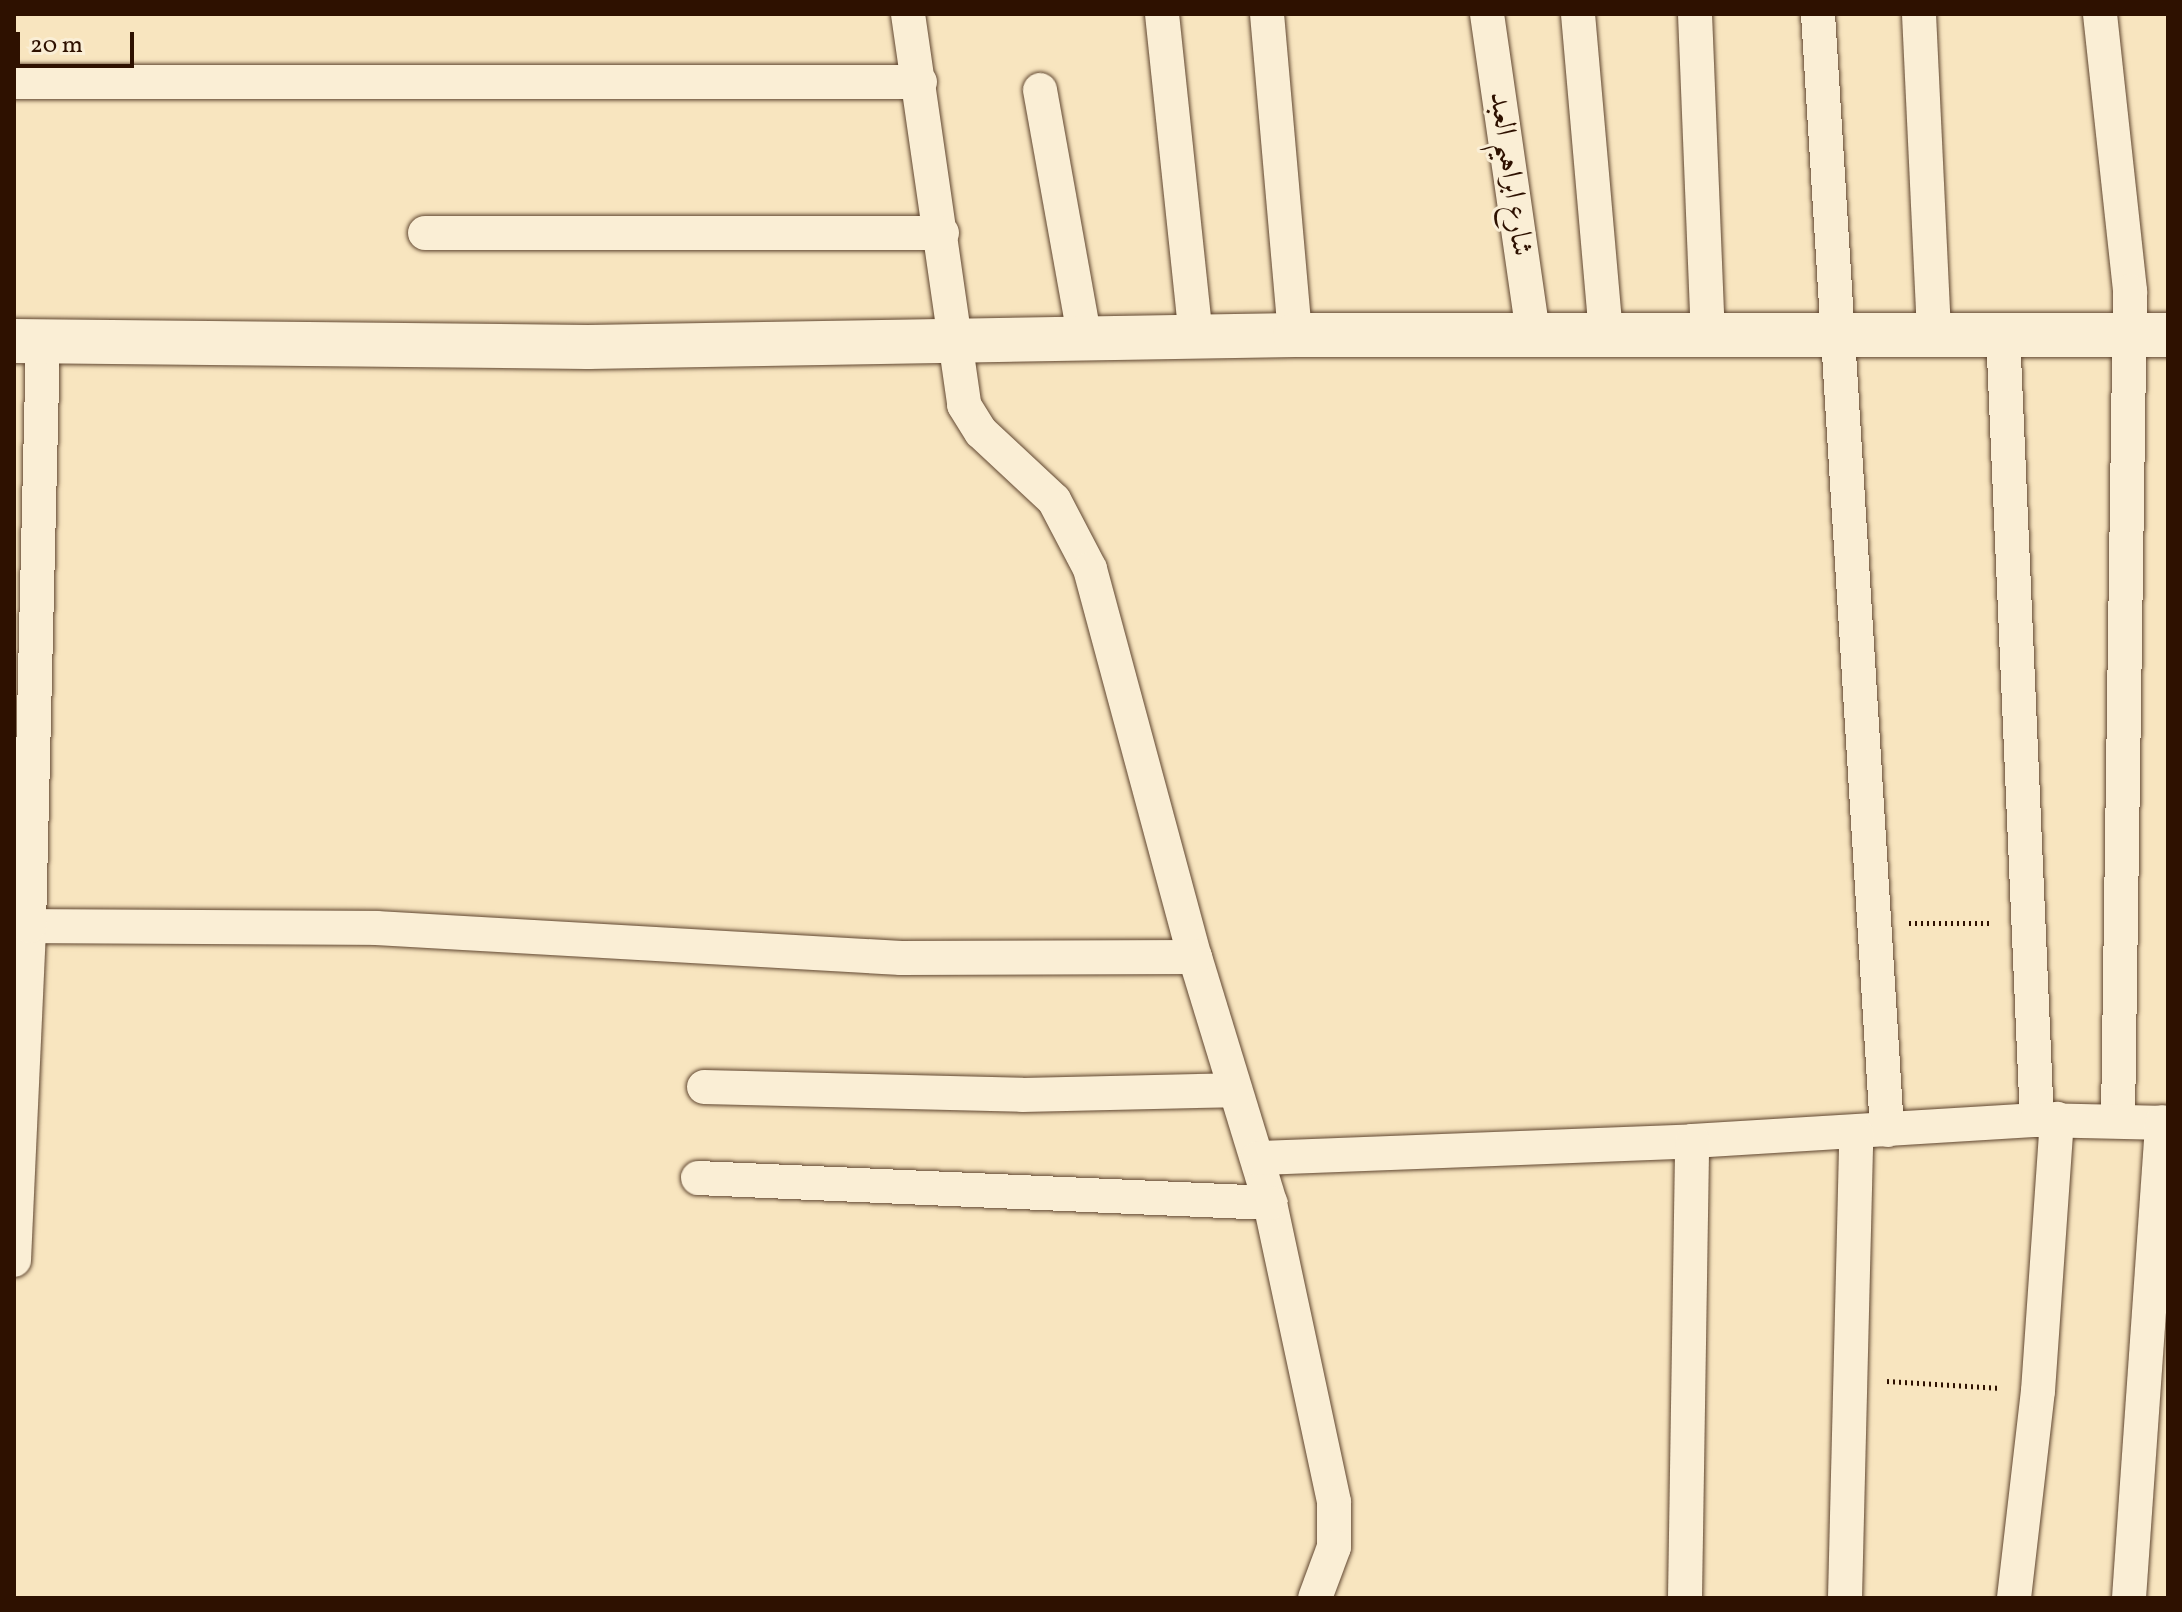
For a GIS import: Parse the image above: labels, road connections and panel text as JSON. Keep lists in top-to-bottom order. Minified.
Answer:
{"streets":{"street":["شارع ابراهيم العبد"]},"scale_bar":"20 m"}
